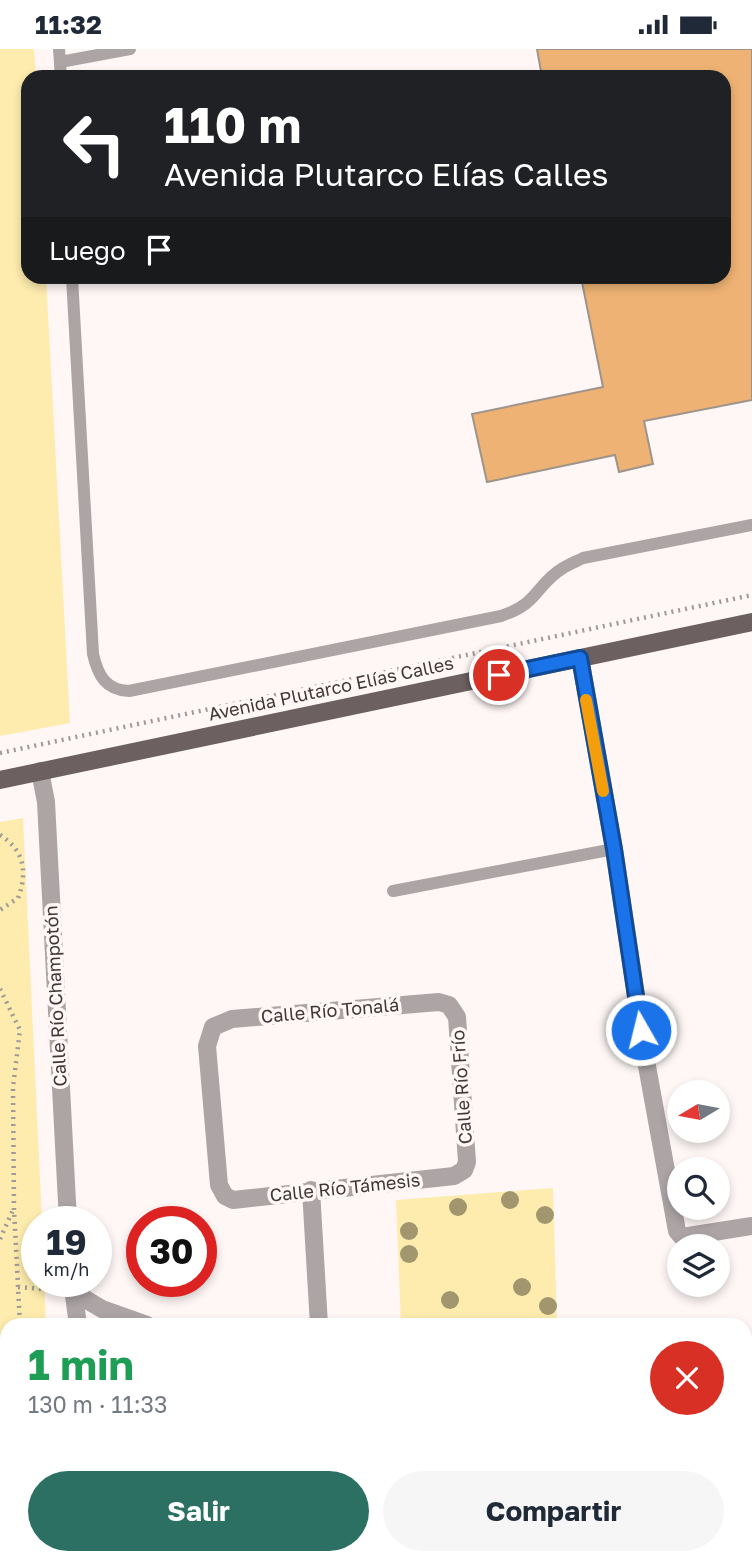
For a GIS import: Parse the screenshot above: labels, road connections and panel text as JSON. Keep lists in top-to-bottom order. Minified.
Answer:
{"streets":{"main road":["Avenida Plutarco Elías Calles"],"street":["Calle Río Champotón","Calle Río Tonalá","Calle Río Frío","Calle Río Támesis"]},"crossings":[["Avenida Plutarco Elías Calles","Calle Río Champotón"],["Calle Río Tonalá","Calle Río Frío"],["Calle Río Tonalá","Calle Río Támesis"],["Calle Río Frío","Calle Río Támesis"]],"north":"left","page":{"status":"11:32","turn":["110 m","Avenida Plutarco Elías Calles"],"then":"Luego","speed":"19 km/h","limit":"30","heading":["1 min","130 m · 11:33"],"buttons":["Salir","Compartir"]}}
